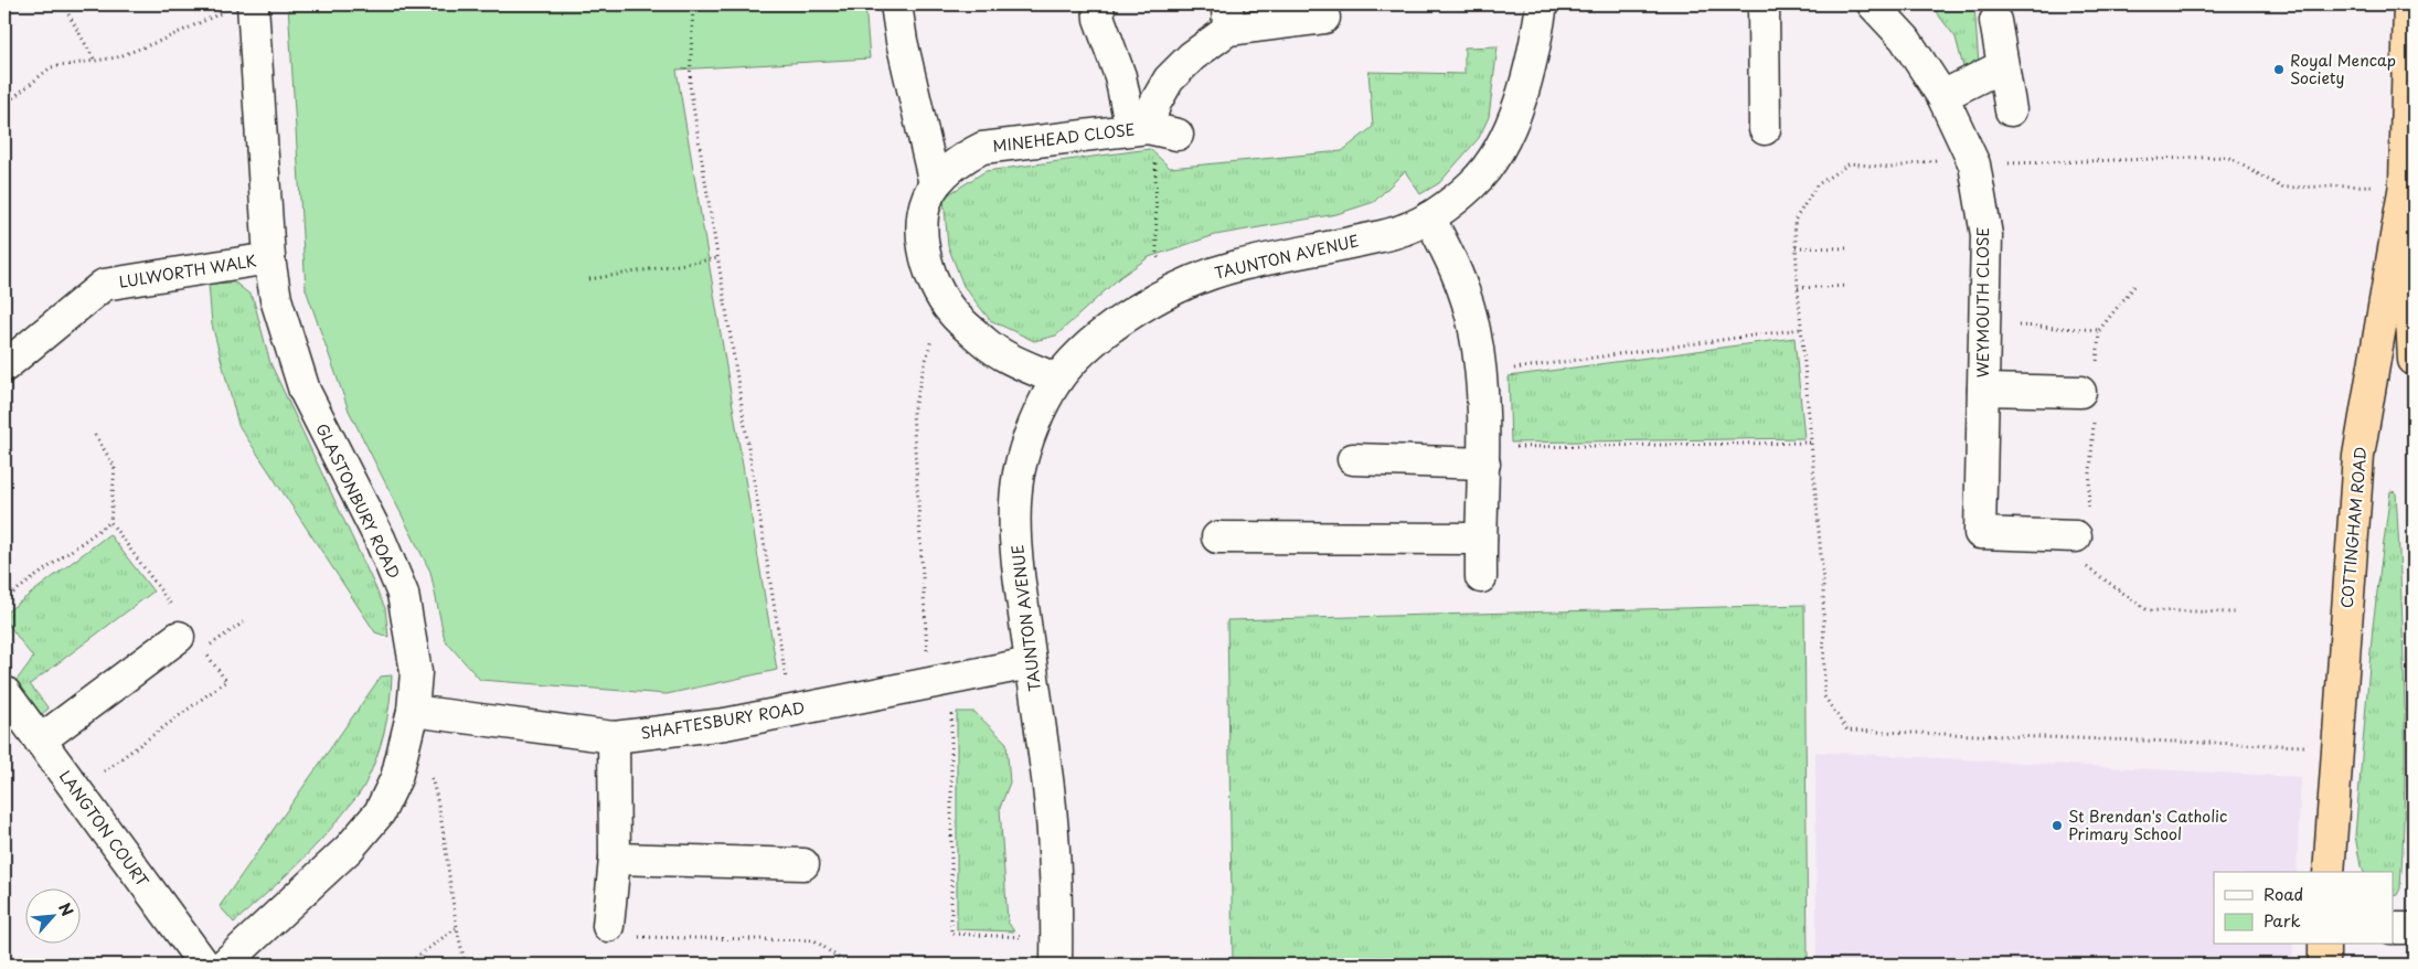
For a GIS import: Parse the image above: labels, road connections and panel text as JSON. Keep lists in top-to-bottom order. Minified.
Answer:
{"streets":{"highway":["COTTINGHAM ROAD"],"street":["MINEHEAD CLOSE","TAUNTON AVENUE","LULWORTH WALK","WEYMOUTH CLOSE","GLASTONBURY ROAD","SHAFTESBURY ROAD","LANGTON COURT"]},"crossings":[["TAUNTON AVENUE","SHAFTESBURY ROAD"],["LULWORTH WALK","GLASTONBURY ROAD"],["GLASTONBURY ROAD","SHAFTESBURY ROAD"]],"places":["Royal Mencap Society","St Brendan's Catholic Primary School"],"legend":["Road","Park"],"north":"top right"}
